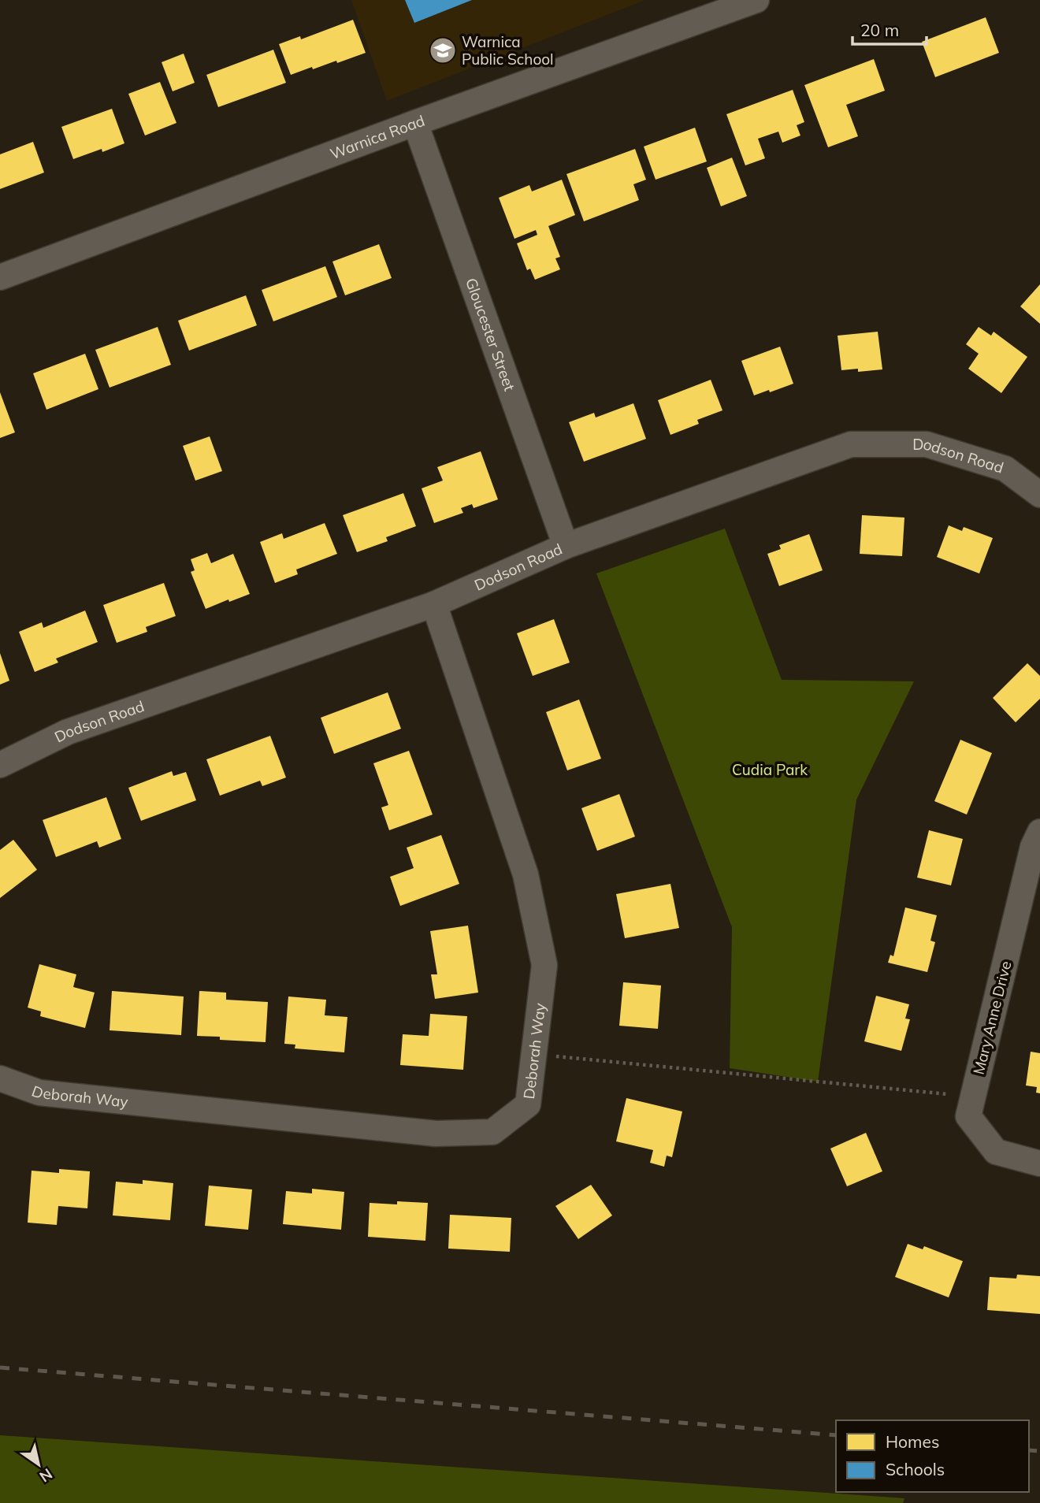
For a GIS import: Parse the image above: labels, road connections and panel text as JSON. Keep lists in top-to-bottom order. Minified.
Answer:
{"streets":{"street":["Warnica Road","Gloucester Street","Dodson Road","Mary Anne Drive","Deborah Way"]},"crossings":[["Warnica Road","Gloucester Street"],["Gloucester Street","Dodson Road"],["Dodson Road","Deborah Way"]],"parks":["Cudia Park"],"places":{"school or university":["Warnica Public School"]},"legend":["Homes","Schools"],"scale_bar":"20 m","north":"bottom right"}
